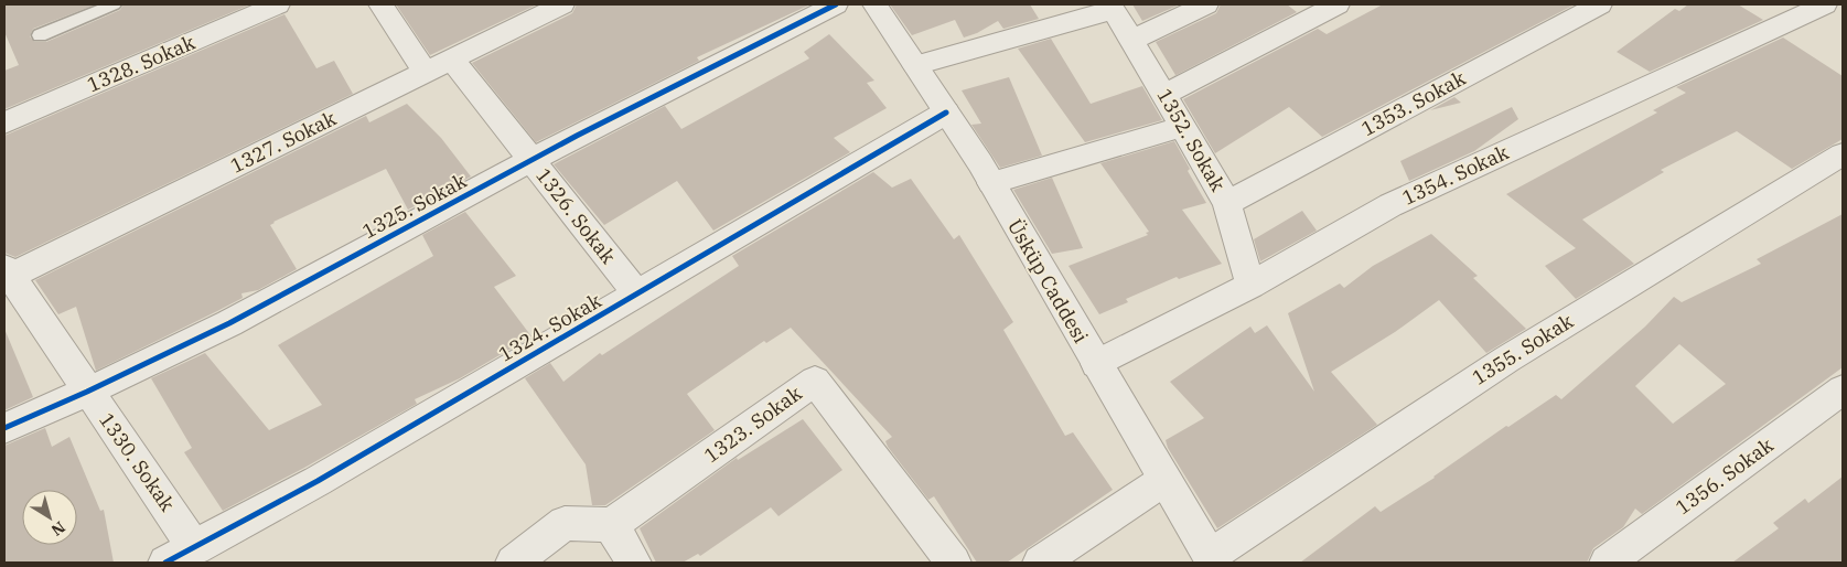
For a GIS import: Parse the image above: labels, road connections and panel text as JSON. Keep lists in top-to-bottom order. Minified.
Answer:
{"streets":{"street":["1328. Sokak","1353. Sokak","1352. Sokak","1327. Sokak","1354. Sokak","1325. Sokak","1326. Sokak","Üsküp Caddesi","1324. Sokak","1355. Sokak","1323. Sokak","1330. Sokak","1356. Sokak"]},"crossings":[["1353. Sokak","1352. Sokak"],["1352. Sokak","1354. Sokak"],["1327. Sokak","1326. Sokak"],["1327. Sokak","1330. Sokak"],["1354. Sokak","Üsküp Caddesi"],["1325. Sokak","1326. Sokak"],["1325. Sokak","1330. Sokak"],["1326. Sokak","1324. Sokak"],["Üsküp Caddesi","1324. Sokak"],["Üsküp Caddesi","1355. Sokak"],["1324. Sokak","1330. Sokak"]],"north":"bottom right"}
